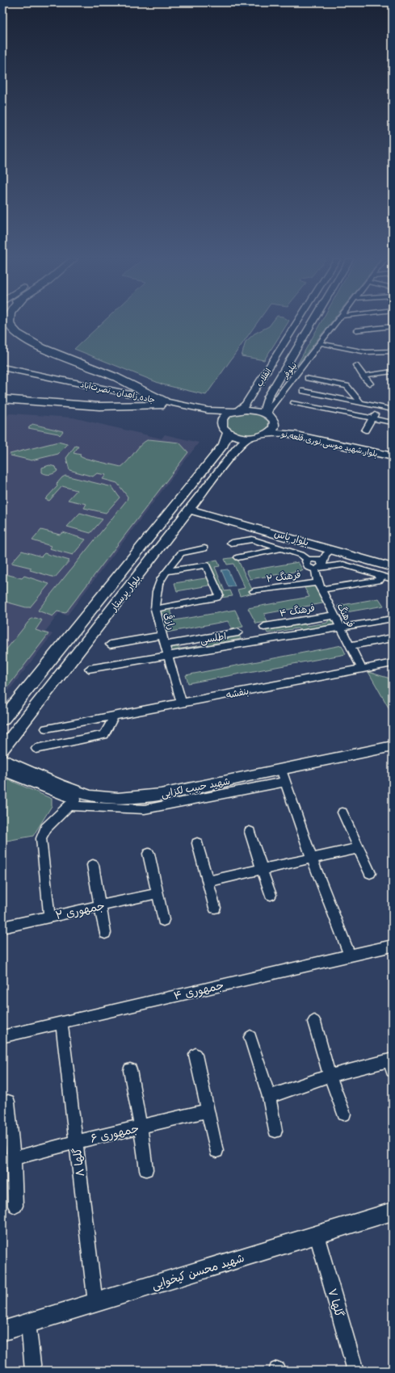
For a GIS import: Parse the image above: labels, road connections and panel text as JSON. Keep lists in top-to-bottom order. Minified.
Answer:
{"streets":{"main road":["انقلاب","جاده زاهدان - نصرت‌آباد","بلوار شهید موسی نوری قلعه نو","بلوار یاس","بلوار پرستار"],"street":["نیلوفر","فرهنگ ۲","فرهنگ ۴","فرهنگ","رازقی","اطلسی","بنفشه","شهید حبیب لکزایی","جمهوری ۲","جمهوری ۴","جمهوری ۶","گلها ۸","شهید محسن کیخوایی","گلها ۷"]},"crossings":[["نیلوفر","انقلاب"],["نیلوفر","بلوار شهید موسی نوری قلعه نو"],["انقلاب","جاده زاهدان - نصرت‌آباد"],["انقلاب","بلوار شهید موسی نوری قلعه نو"],["انقلاب","بلوار پرستار"],["جاده زاهدان - نصرت‌آباد","بلوار شهید موسی نوری قلعه نو"],["جاده زاهدان - نصرت‌آباد","بلوار پرستار"],["بلوار شهید موسی نوری قلعه نو","بلوار پرستار"],["بلوار یاس","بلوار پرستار"],["فرهنگ ۲","فرهنگ"],["فرهنگ ۴","فرهنگ"],["فرهنگ","اطلسی"],["فرهنگ","بنفشه"],["رازقی","اطلسی"],["رازقی","بنفشه"],["جمهوری ۴","گلها ۸"],["جمهوری ۶","گلها ۸"],["گلها ۸","شهید محسن کیخوایی"],["شهید محسن کیخوایی","گلها ۷"]]}
